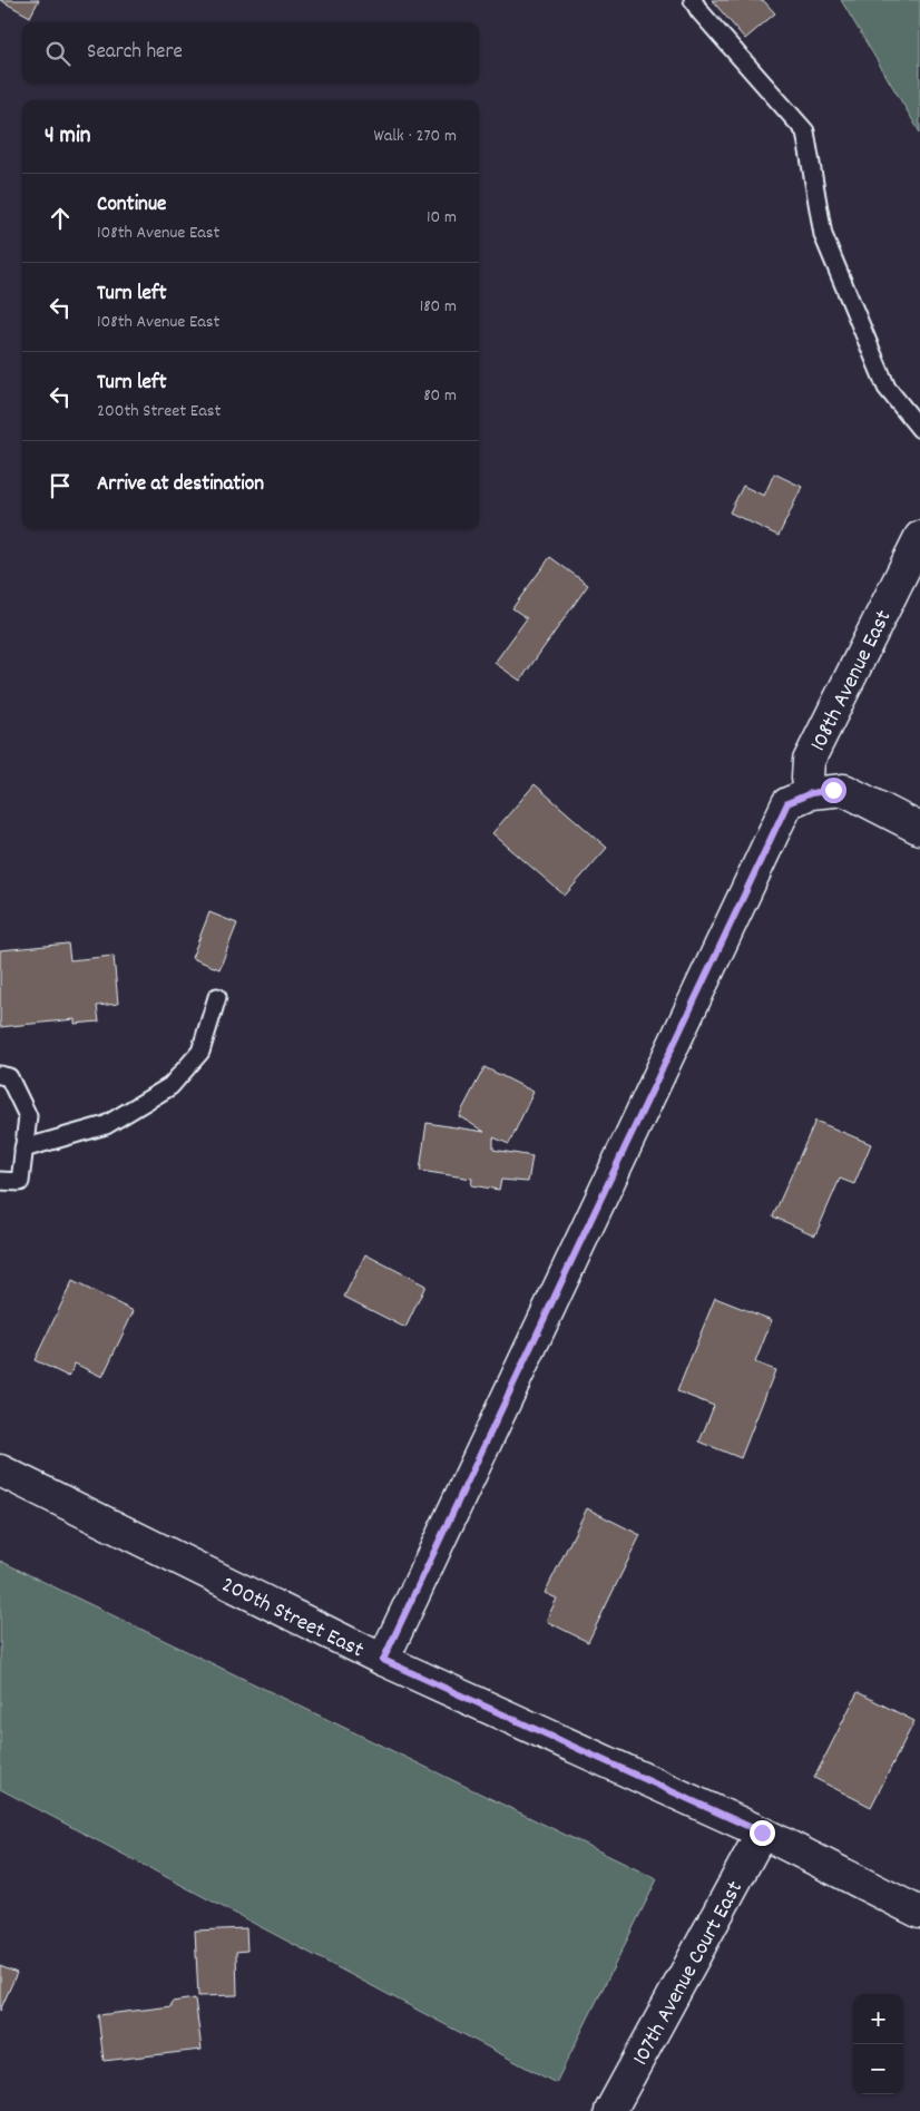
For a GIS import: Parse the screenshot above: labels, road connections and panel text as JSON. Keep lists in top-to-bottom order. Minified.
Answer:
{"streets":{"street":["108th Avenue East","200th Street East","107th Avenue Court East"]},"crossings":[["200th Street East","107th Avenue Court East"]],"page":{"search":"Search here","heading":["4 min","Walk · 270 m"],"list":[["Continue","108th Avenue East","10 m"],["Turn left","108th Avenue East","180 m"],["Turn left","200th Street East","80 m"],"Arrive at destination"],"map_buttons":["+","−"]}}
